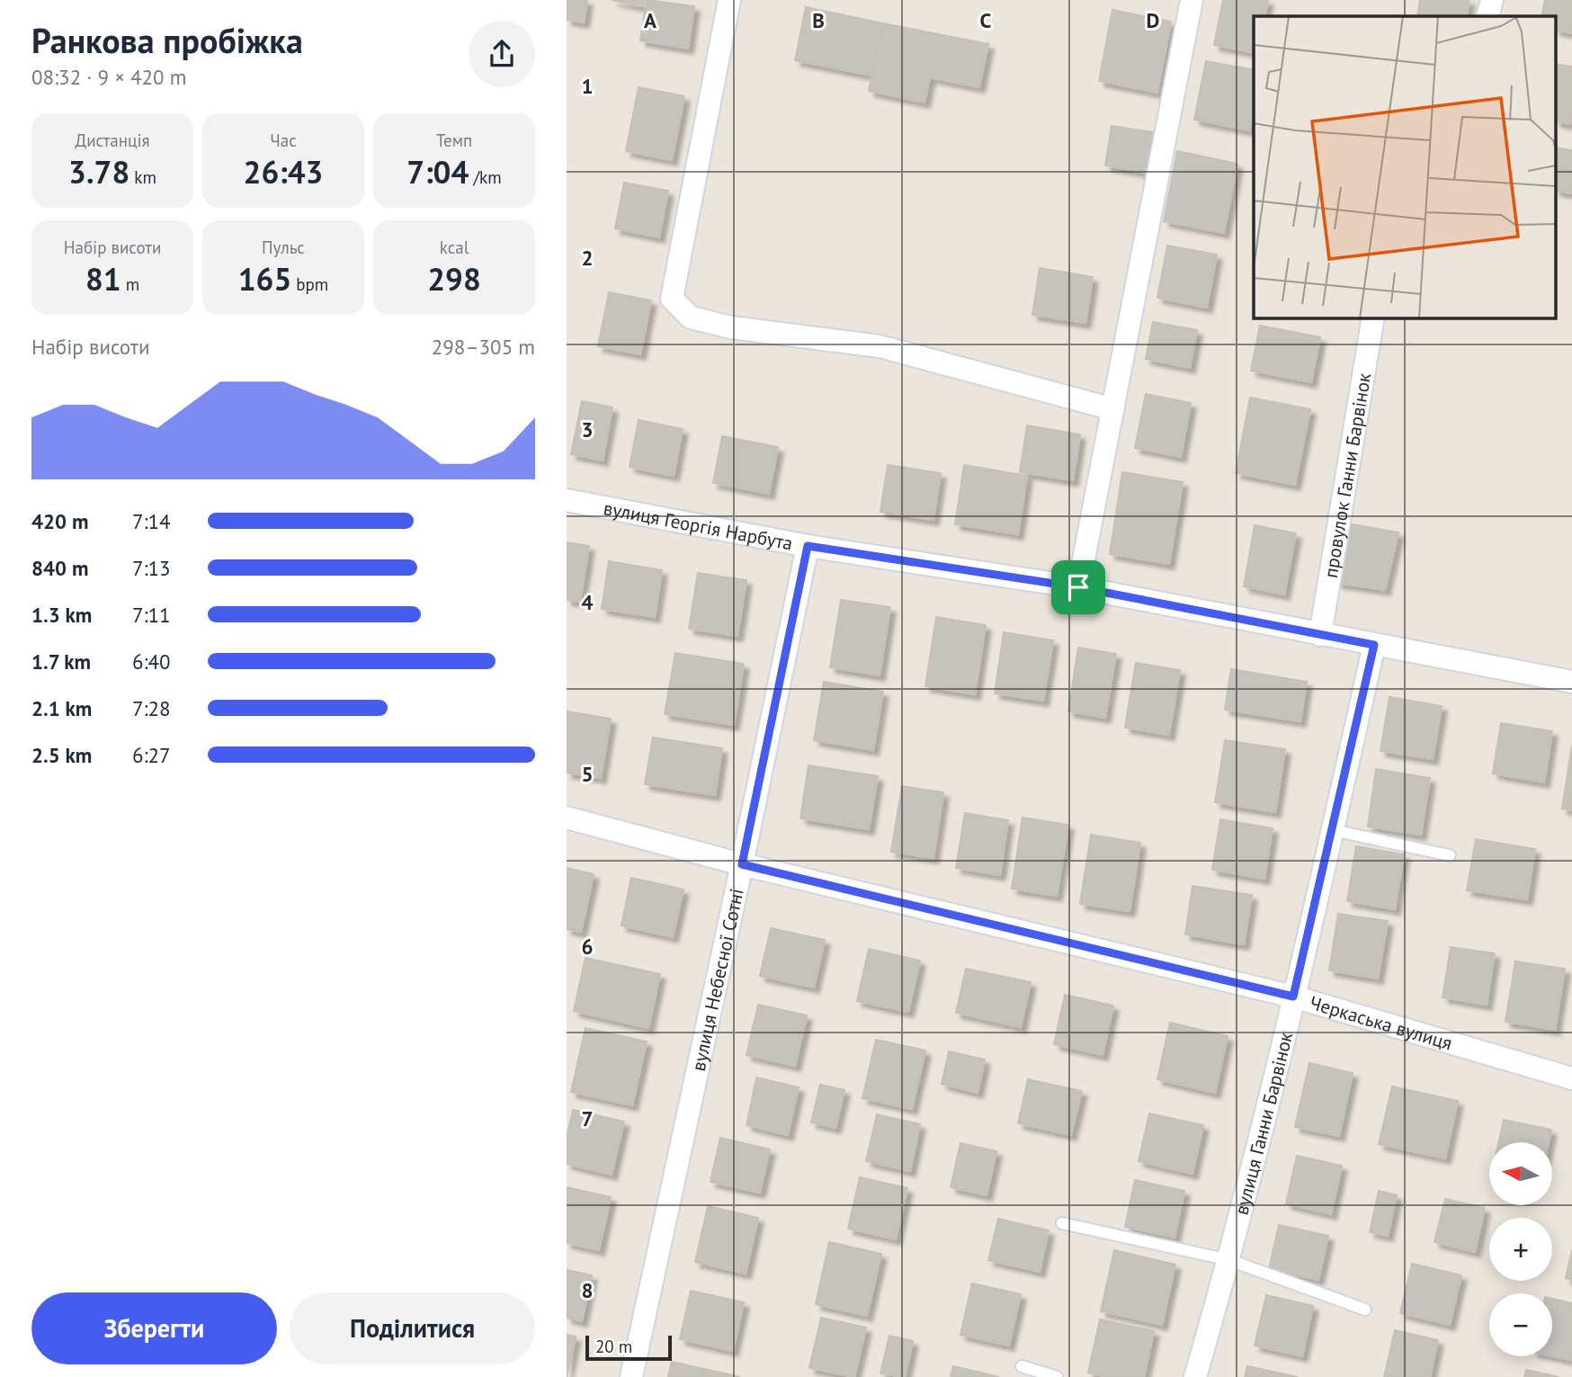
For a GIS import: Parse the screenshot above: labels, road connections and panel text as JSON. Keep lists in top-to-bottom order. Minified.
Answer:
{"streets":{"street":["провулок Ганни Барвінок","вулиця Георгія Нарбута","вулиця Небесної Сотні","Черкаська вулиця","вулиця Ганни Барвінок"]},"crossings":[["провулок Ганни Барвінок","вулиця Георгія Нарбута"],["вулиця Георгія Нарбута","вулиця Небесної Сотні"],["вулиця Георгія Нарбута","вулиця Ганни Барвінок"],["вулиця Небесної Сотні","Черкаська вулиця"],["Черкаська вулиця","вулиця Ганни Барвінок"]],"scale_bar":"20 m","north":"left","page":{"heading":["Ранкова пробіжка","08:32 · 9 × 420 m"],"stats":[["Дистанція","3.78 km"],["Час","26:43"],["Темп","7:04 /km"],["Набір висоти","81 m"],["Пульс","165 bpm"],["kcal","298"]],"chart":["Набір висоти","298–305 m"],"list":[{"name":"420 m","note":"7:14"},{"name":"840 m","note":"7:13"},{"name":"1.3 km","note":"7:11"},{"name":"1.7 km","note":"6:40"},{"name":"2.1 km","note":"7:28"},{"name":"2.5 km","note":"6:27"}],"map_buttons":["+","−"],"buttons":["Зберегти","Поділитися"],"scale":"20 m"},"grid":{"columns":["A","B","C","D"],"rows":["1","2","3","4","5","6","7","8"]}}
